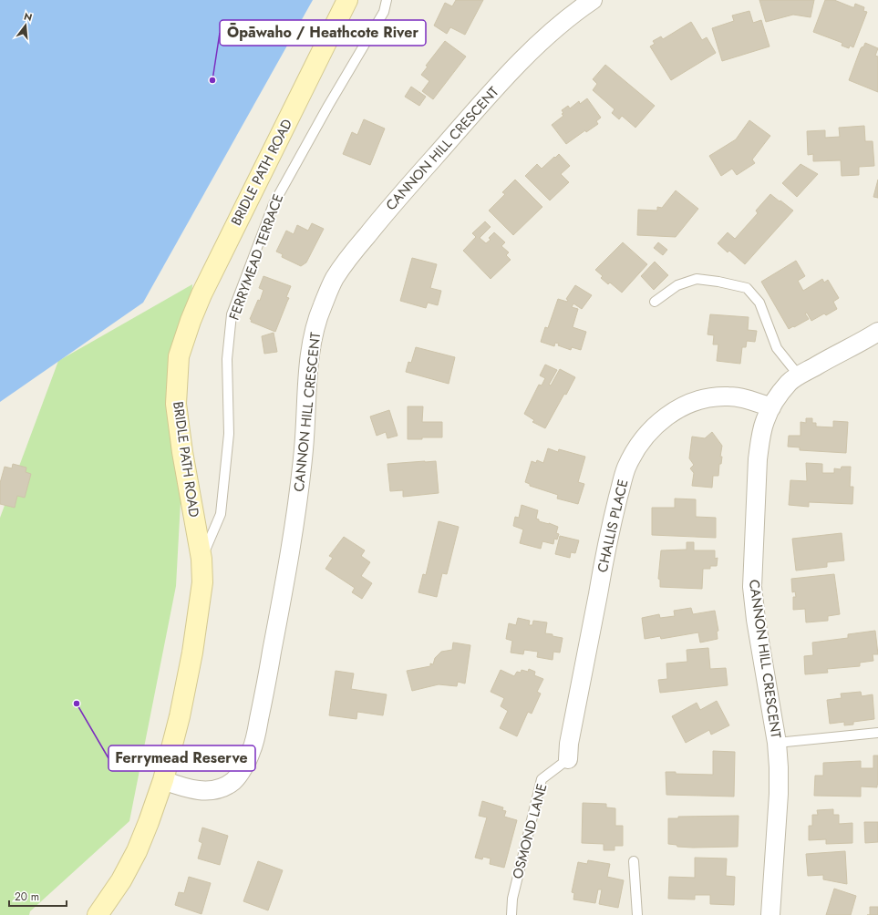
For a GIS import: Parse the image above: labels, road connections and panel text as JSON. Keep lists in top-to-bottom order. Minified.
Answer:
{"streets":{"street":["CANNON HILL CRESCENT","BRIDLE PATH ROAD","CHALLIS PLACE"],"lane":["FERRYMEAD TERRACE","OSMOND LANE"]},"crossings":[["CANNON HILL CRESCENT","BRIDLE PATH ROAD"],["CANNON HILL CRESCENT","CHALLIS PLACE"],["BRIDLE PATH ROAD","FERRYMEAD TERRACE"],["CHALLIS PLACE","OSMOND LANE"]],"places":["Ōpāwaho / Heathcote River","Ferrymead Reserve"],"scale_bar":"20 m","north":"top"}
